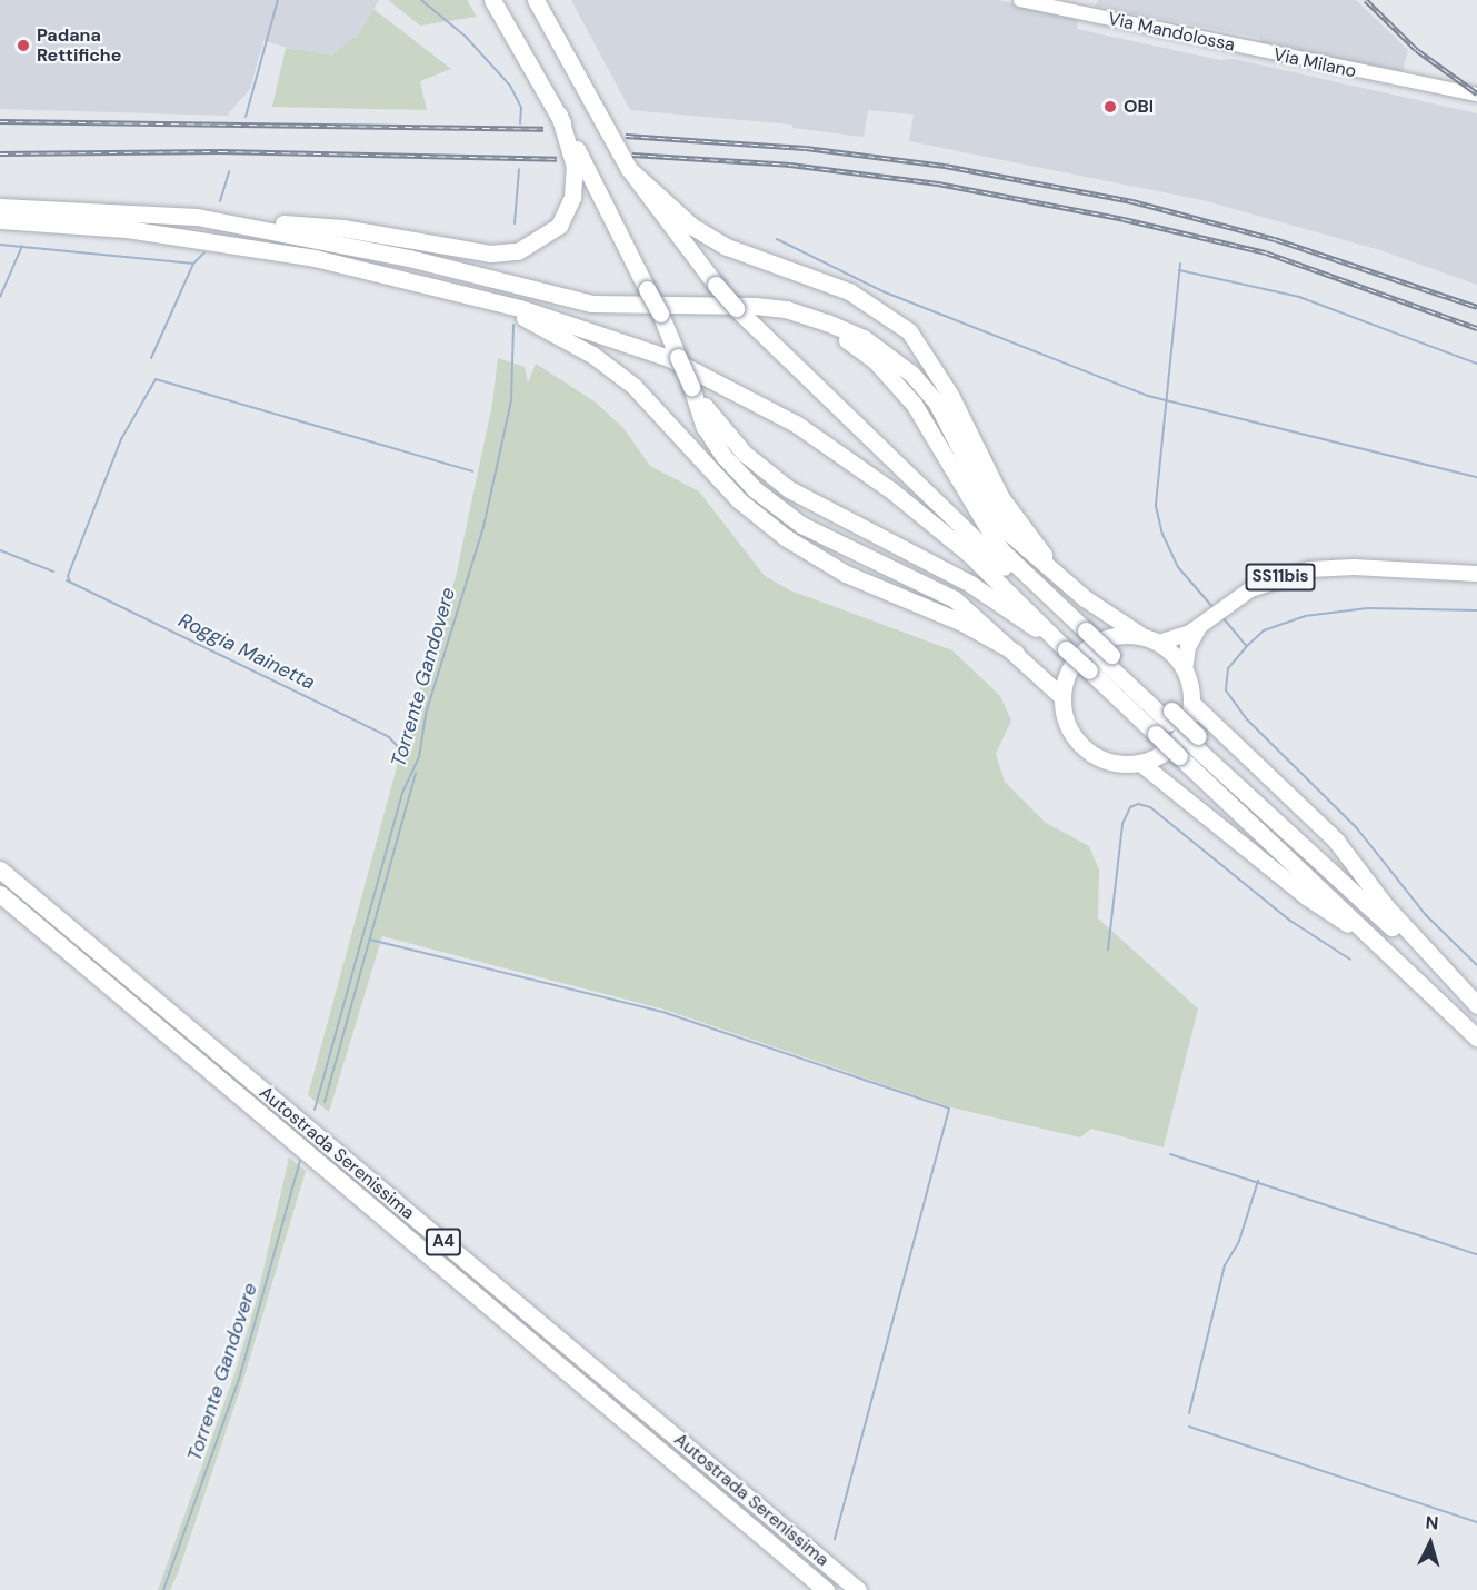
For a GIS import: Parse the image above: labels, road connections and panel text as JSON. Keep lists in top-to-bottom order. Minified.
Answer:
{"streets":{"highway":["Autostrada Serenissima","A4"],"main road":["Via Mandolossa","Via Milano","SS11bis"]},"crossings":[["Via Mandolossa","Via Milano"]],"water":["Roggia Mainetta","Torrente Gandovere"],"places":["Padana Rettifiche","OBI"],"north":"top"}
